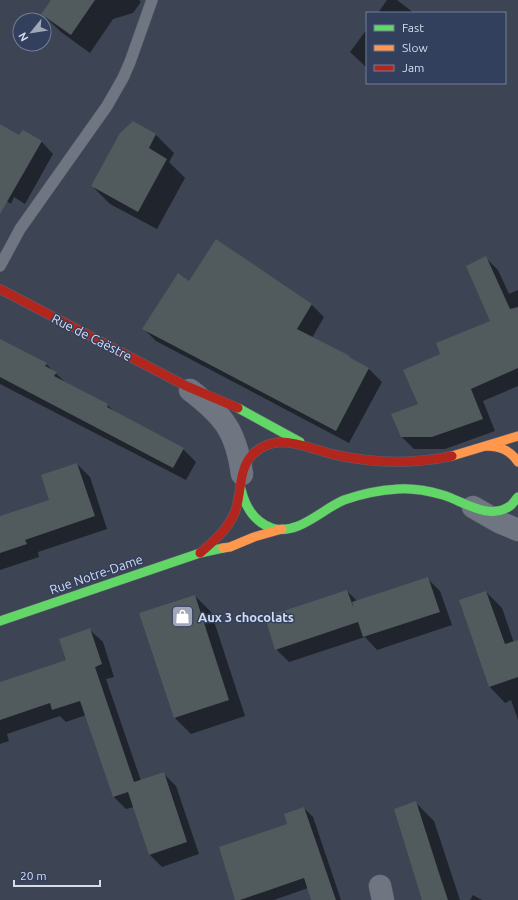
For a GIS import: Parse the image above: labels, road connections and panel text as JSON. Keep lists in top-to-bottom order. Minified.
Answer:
{"streets":{"main road":["Rue de Caëstre","Rue Notre-Dame"]},"crossings":[["Rue de Caëstre","Rue Notre-Dame"]],"places":{"shop":["Aux 3 chocolats"]},"legend":["Fast","Slow","Jam"],"scale_bar":"20 m","north":"bottom left"}
